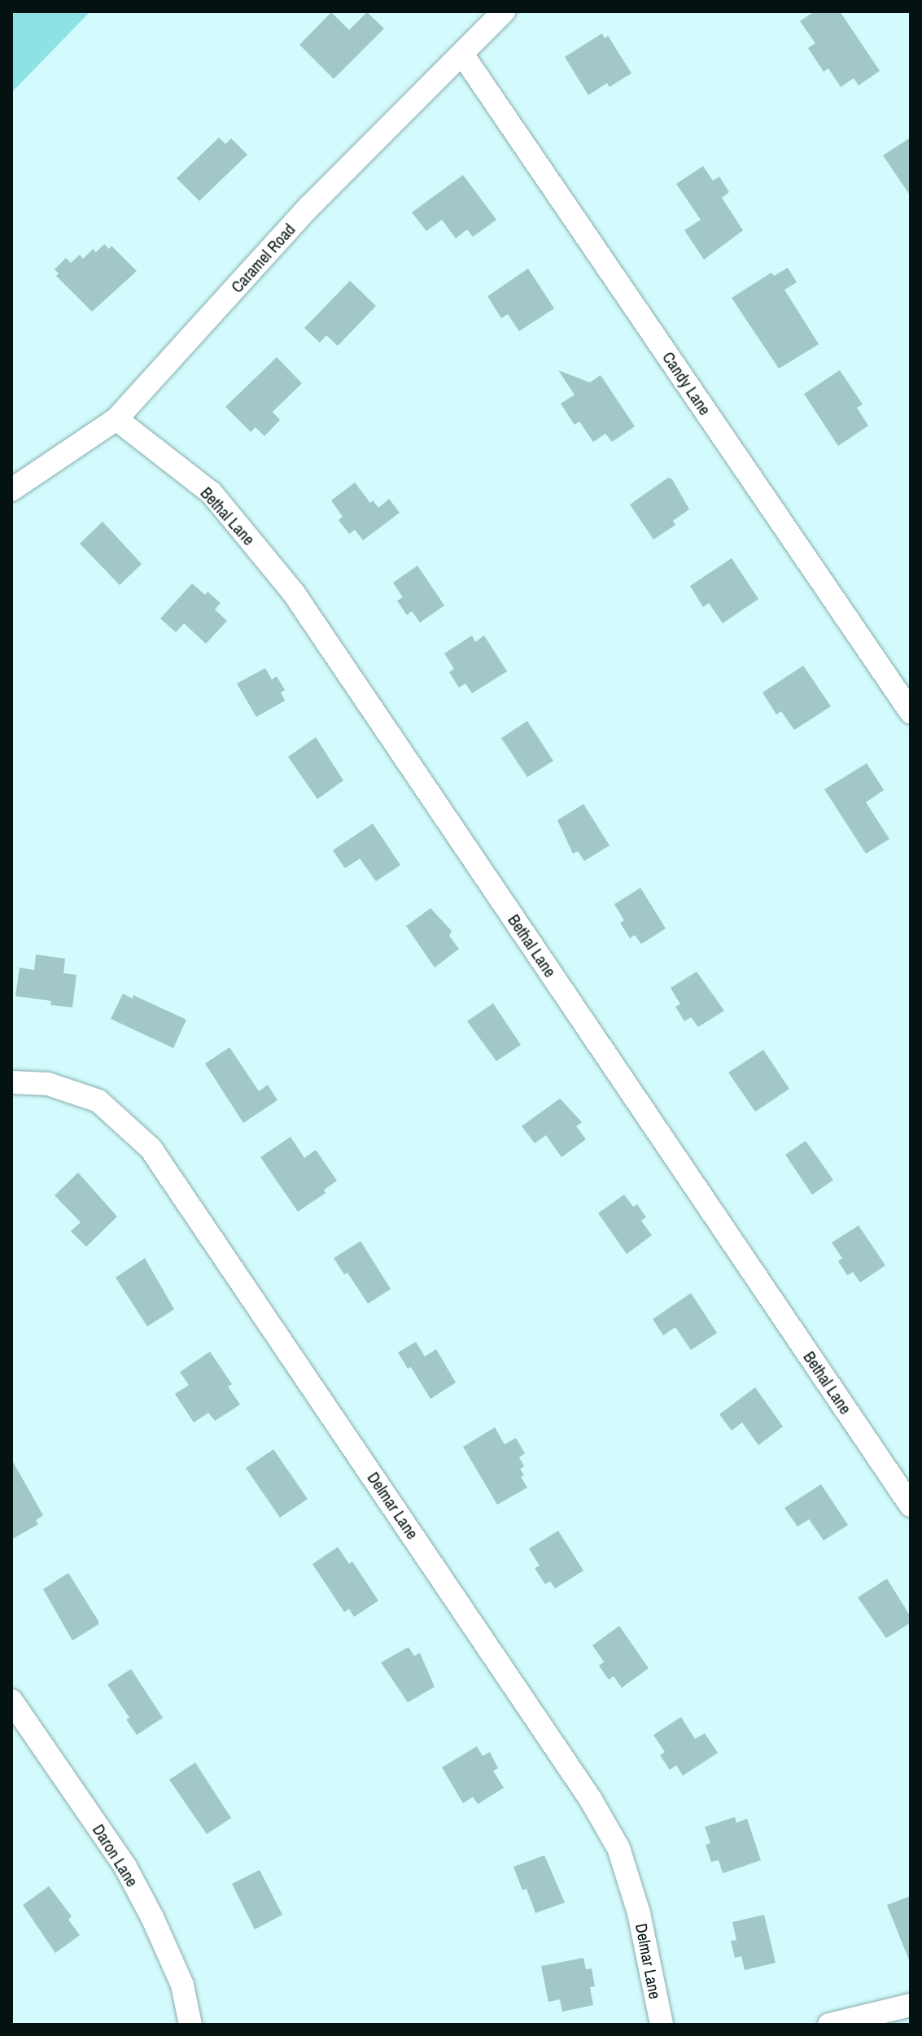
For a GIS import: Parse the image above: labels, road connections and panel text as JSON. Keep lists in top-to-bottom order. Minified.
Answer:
{"streets":{"street":["Caramel Road","Candy Lane","Bethal Lane","Delmar Lane","Daron Lane"]},"crossings":[["Caramel Road","Candy Lane"],["Caramel Road","Bethal Lane"]]}
